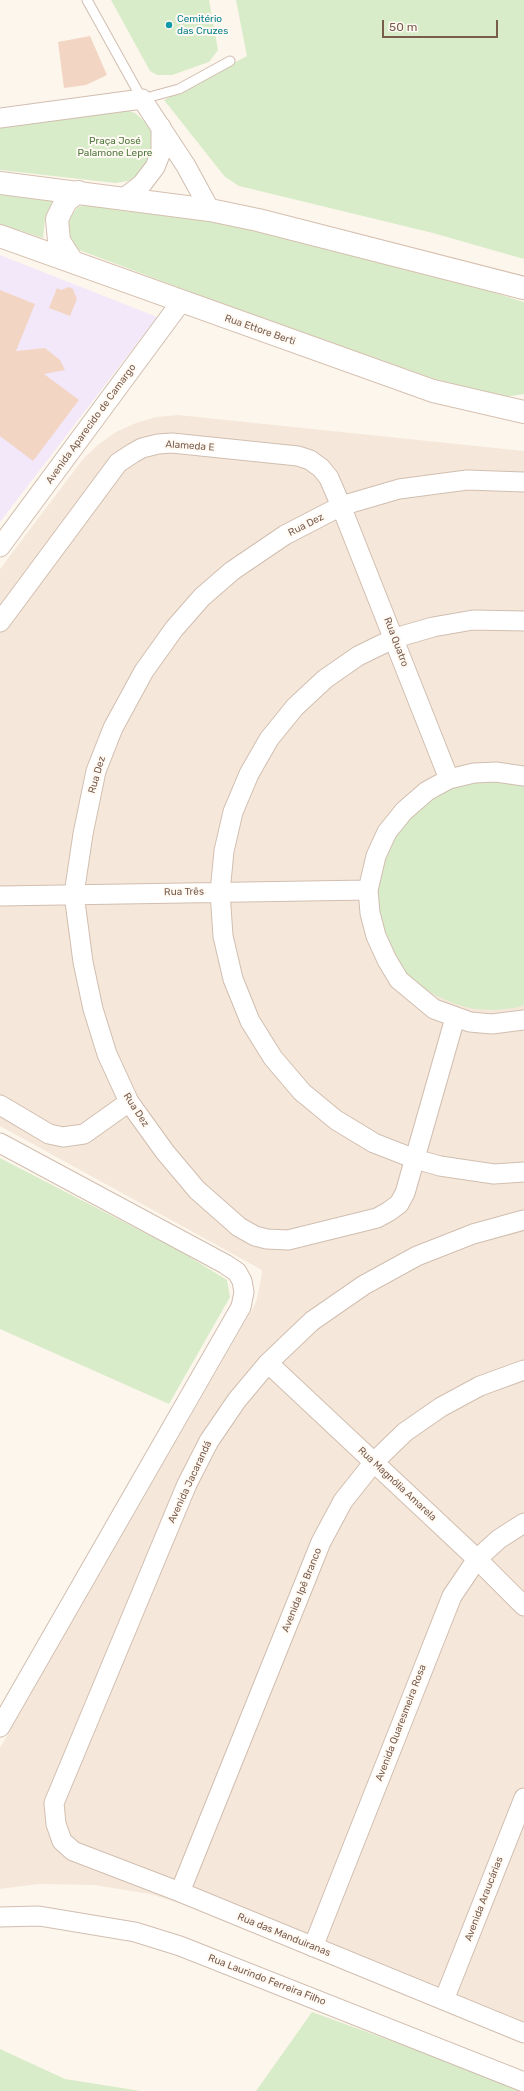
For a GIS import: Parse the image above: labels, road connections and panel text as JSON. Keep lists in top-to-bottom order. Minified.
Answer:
{"streets":{"street":["Rua Ettore Berti","Avenida Aparecido de Camargo","Alameda E","Rua Dez","Rua Quatro","Rua Três","Avenida Jacarandá","Rua Magnólia Amarela","Avenida Ipê Branco","Avenida Quaresmeira Rosa","Avenida Araucárias","Rua das Manduiranas","Rua Laurindo Ferreira Filho"]},"crossings":[["Rua Ettore Berti","Avenida Aparecido de Camargo"],["Alameda E","Rua Dez"],["Alameda E","Rua Quatro"],["Rua Dez","Rua Quatro"],["Rua Dez","Rua Três"],["Avenida Jacarandá","Rua Magnólia Amarela"],["Avenida Jacarandá","Rua das Manduiranas"],["Rua Magnólia Amarela","Avenida Ipê Branco"],["Rua Magnólia Amarela","Avenida Quaresmeira Rosa"],["Avenida Ipê Branco","Rua das Manduiranas"],["Avenida Quaresmeira Rosa","Rua das Manduiranas"],["Avenida Araucárias","Rua das Manduiranas"]],"parks":["Praça José Palamone Lepre"],"places":["Cemitério das Cruzes"],"scale_bar":"50 m"}
